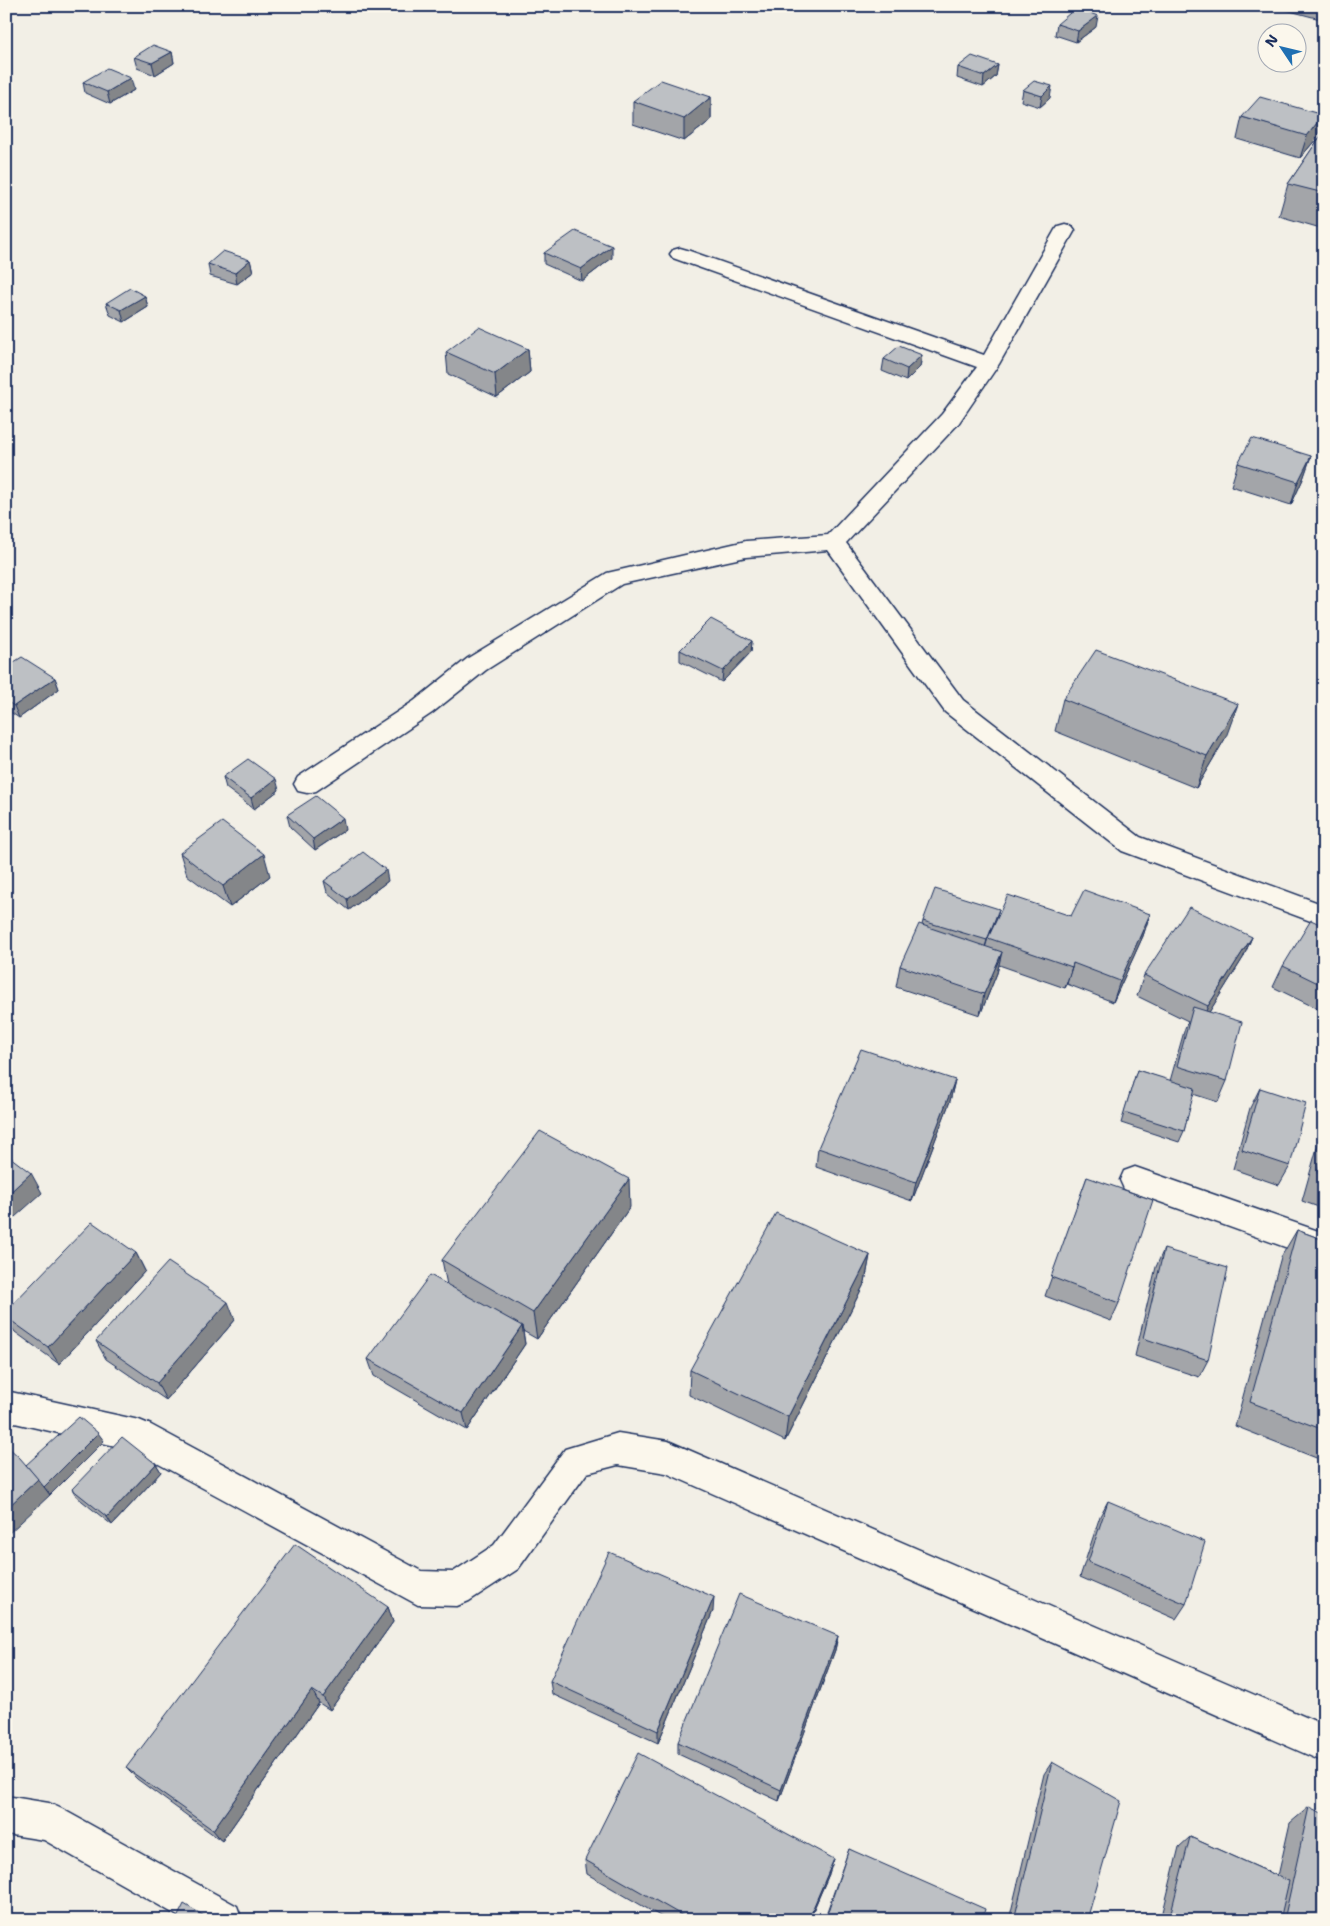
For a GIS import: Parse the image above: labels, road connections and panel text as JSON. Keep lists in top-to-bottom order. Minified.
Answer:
{"north":"top left"}
